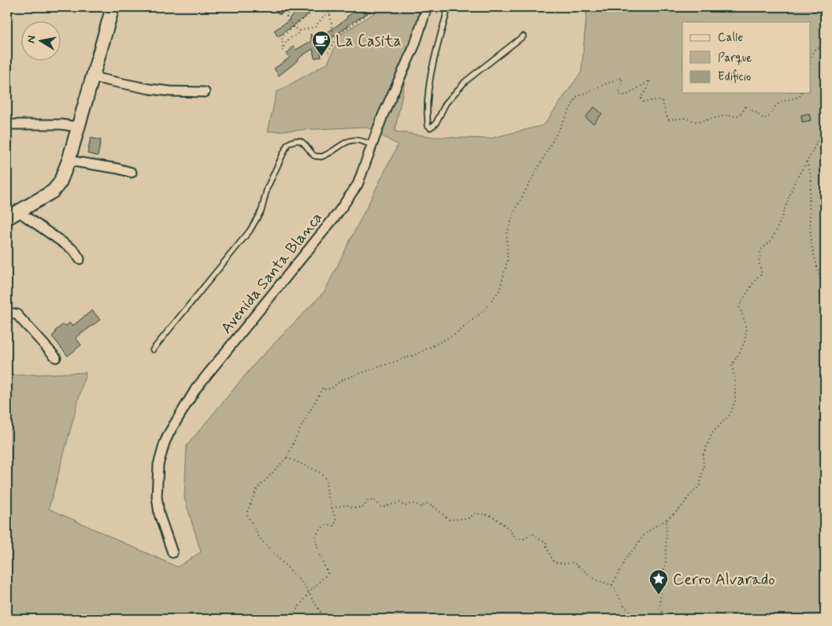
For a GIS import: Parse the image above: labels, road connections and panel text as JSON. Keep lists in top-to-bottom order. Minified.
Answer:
{"streets":{"street":["Avenida Santa Blanca"]},"places":{"cafe":["La Casita"],"place":["Cerro Alvarado"]},"legend":["Calle","Parque","Edificio"],"north":"left"}
